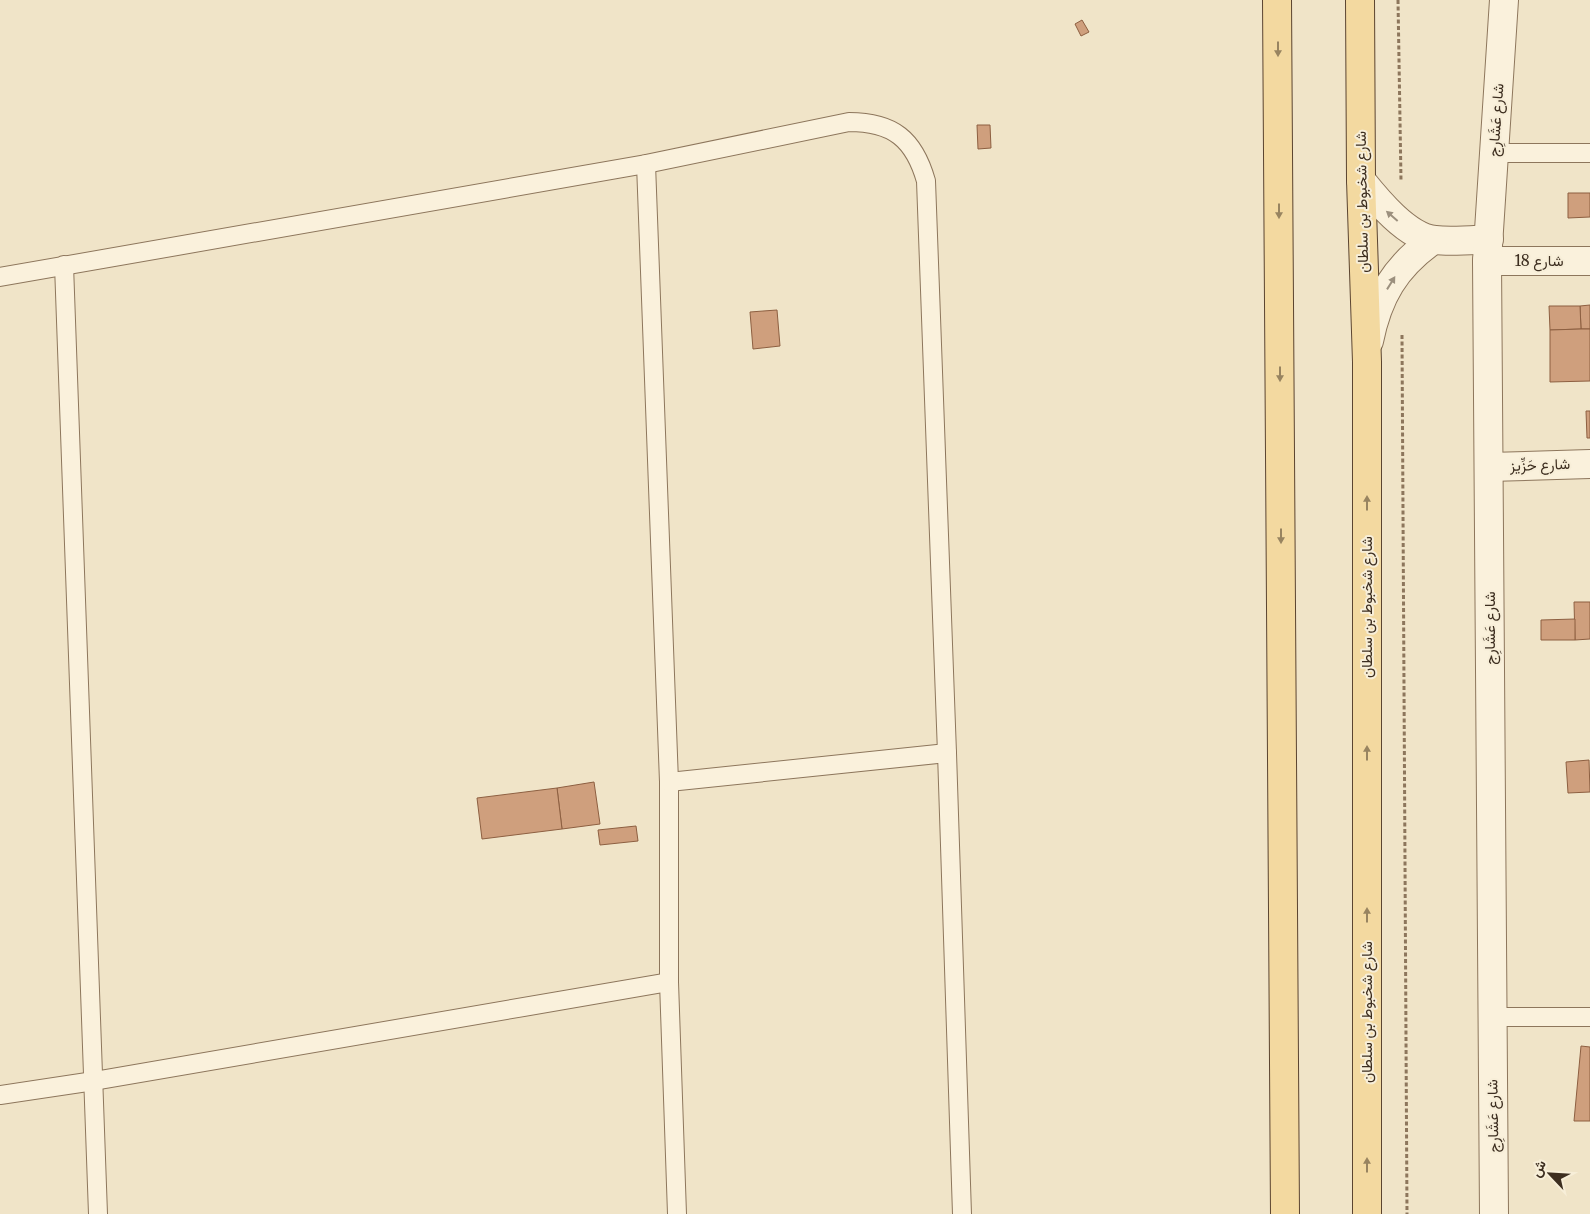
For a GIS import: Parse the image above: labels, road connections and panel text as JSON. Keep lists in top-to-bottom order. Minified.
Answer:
{"streets":{"main road":["شارع شخبوط بن سلطان"],"street":["شارع عَشَارِج","شارع 18","شارع حَزِّيز"]},"crossings":[["شارع عَشَارِج","شارع 18"],["شارع عَشَارِج","شارع حَزِّيز"]],"north":"top left"}
